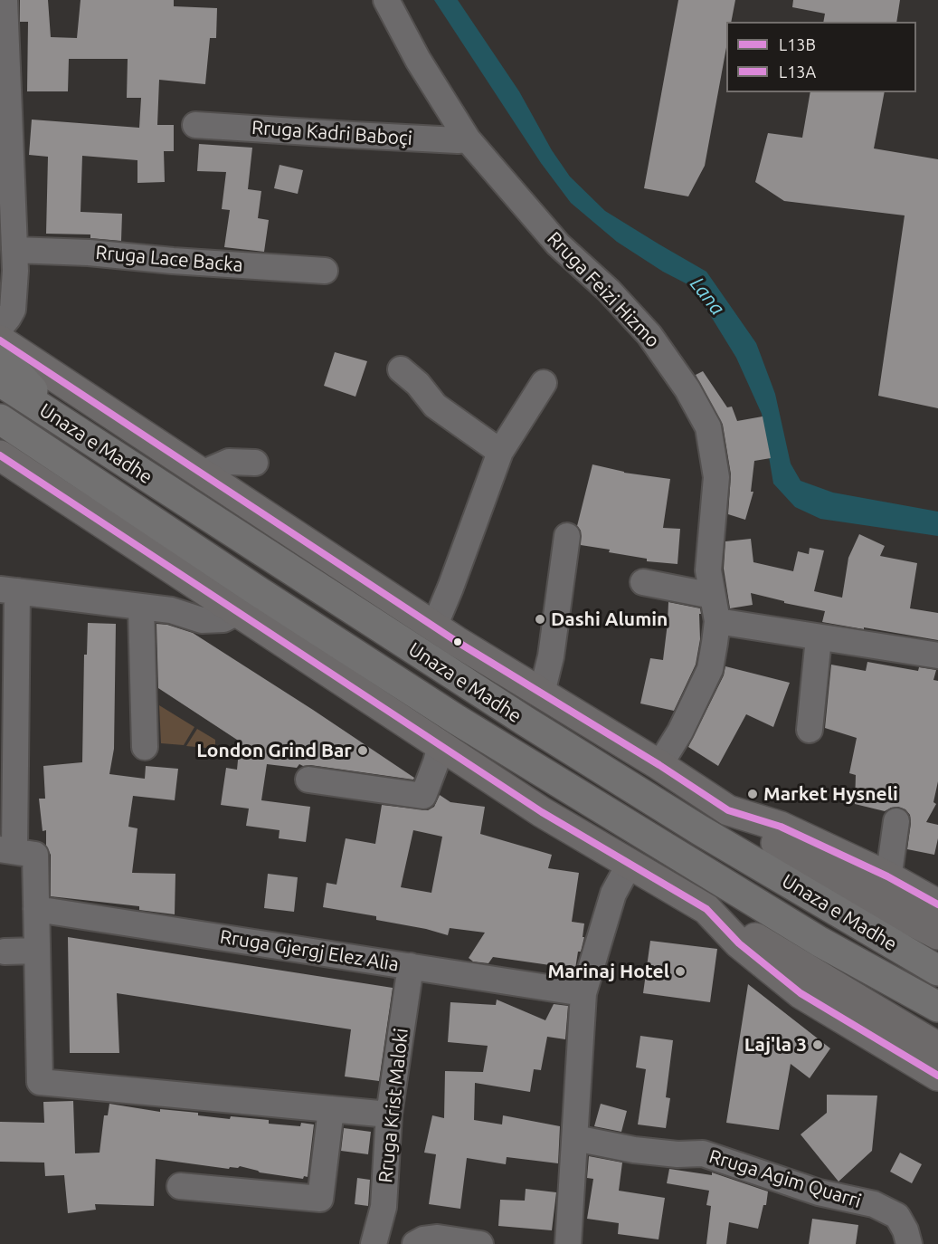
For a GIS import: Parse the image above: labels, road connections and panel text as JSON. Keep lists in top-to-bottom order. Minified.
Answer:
{"streets":{"highway":["Unaza e Madhe"],"street":["Rruga Kadri Baboçi","Rruga Lace Backa","Rruga Feizi Hizmo","Rruga Gjergj Elez Alia","Rruga Krist Maloki","Rruga Agim Quarri"]},"crossings":[["Rruga Kadri Baboçi","Rruga Feizi Hizmo"],["Rruga Gjergj Elez Alia","Rruga Krist Maloki"]],"water":["Lana"],"places":["Dashi Alumin","London Grind Bar","Market Hysneli","Marinaj Hotel","Laj'la 3"],"lines":["transit line L13A","transit line L13B"],"legend":["L13B","L13A"]}
